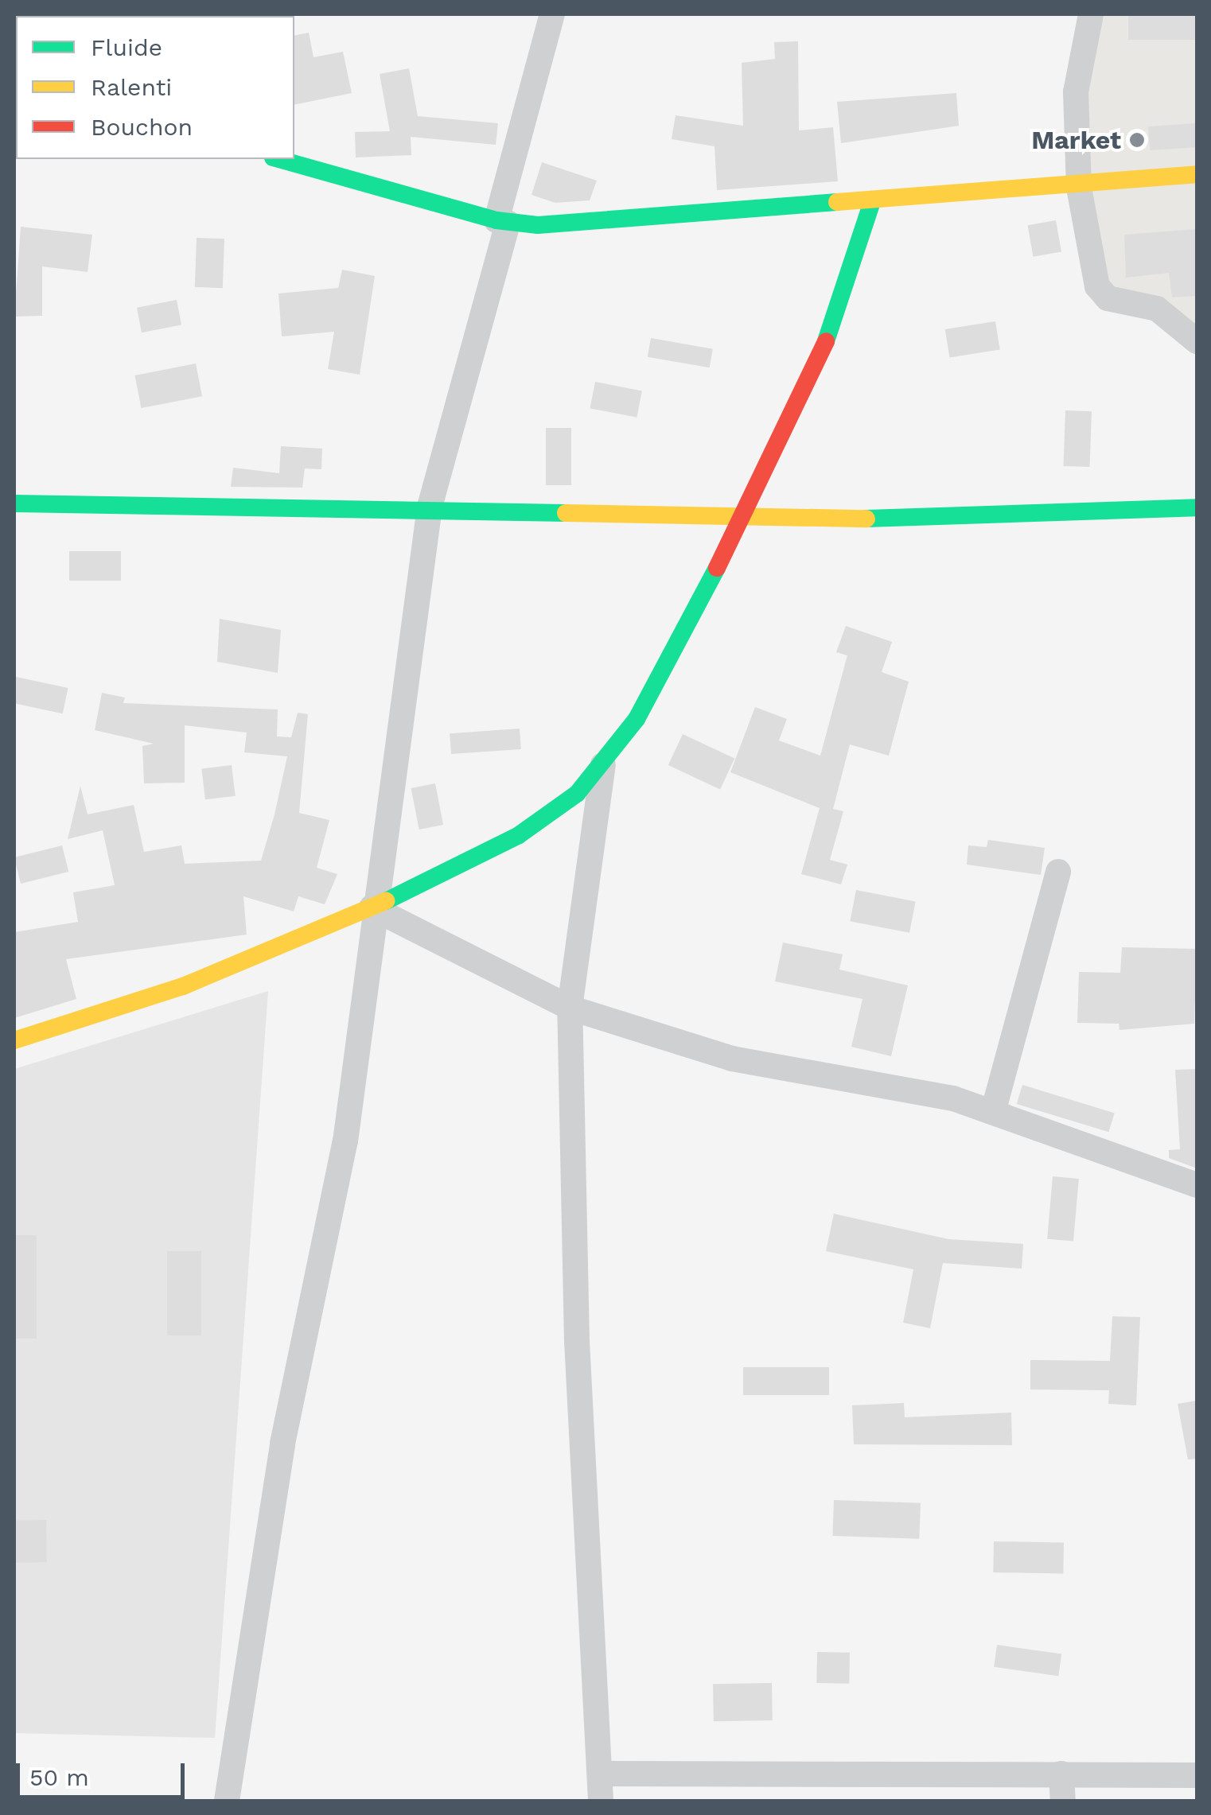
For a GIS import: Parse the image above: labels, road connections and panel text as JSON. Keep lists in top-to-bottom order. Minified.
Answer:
{"places":["Market"],"legend":["Fluide","Ralenti","Bouchon"],"scale_bar":"50 m"}
